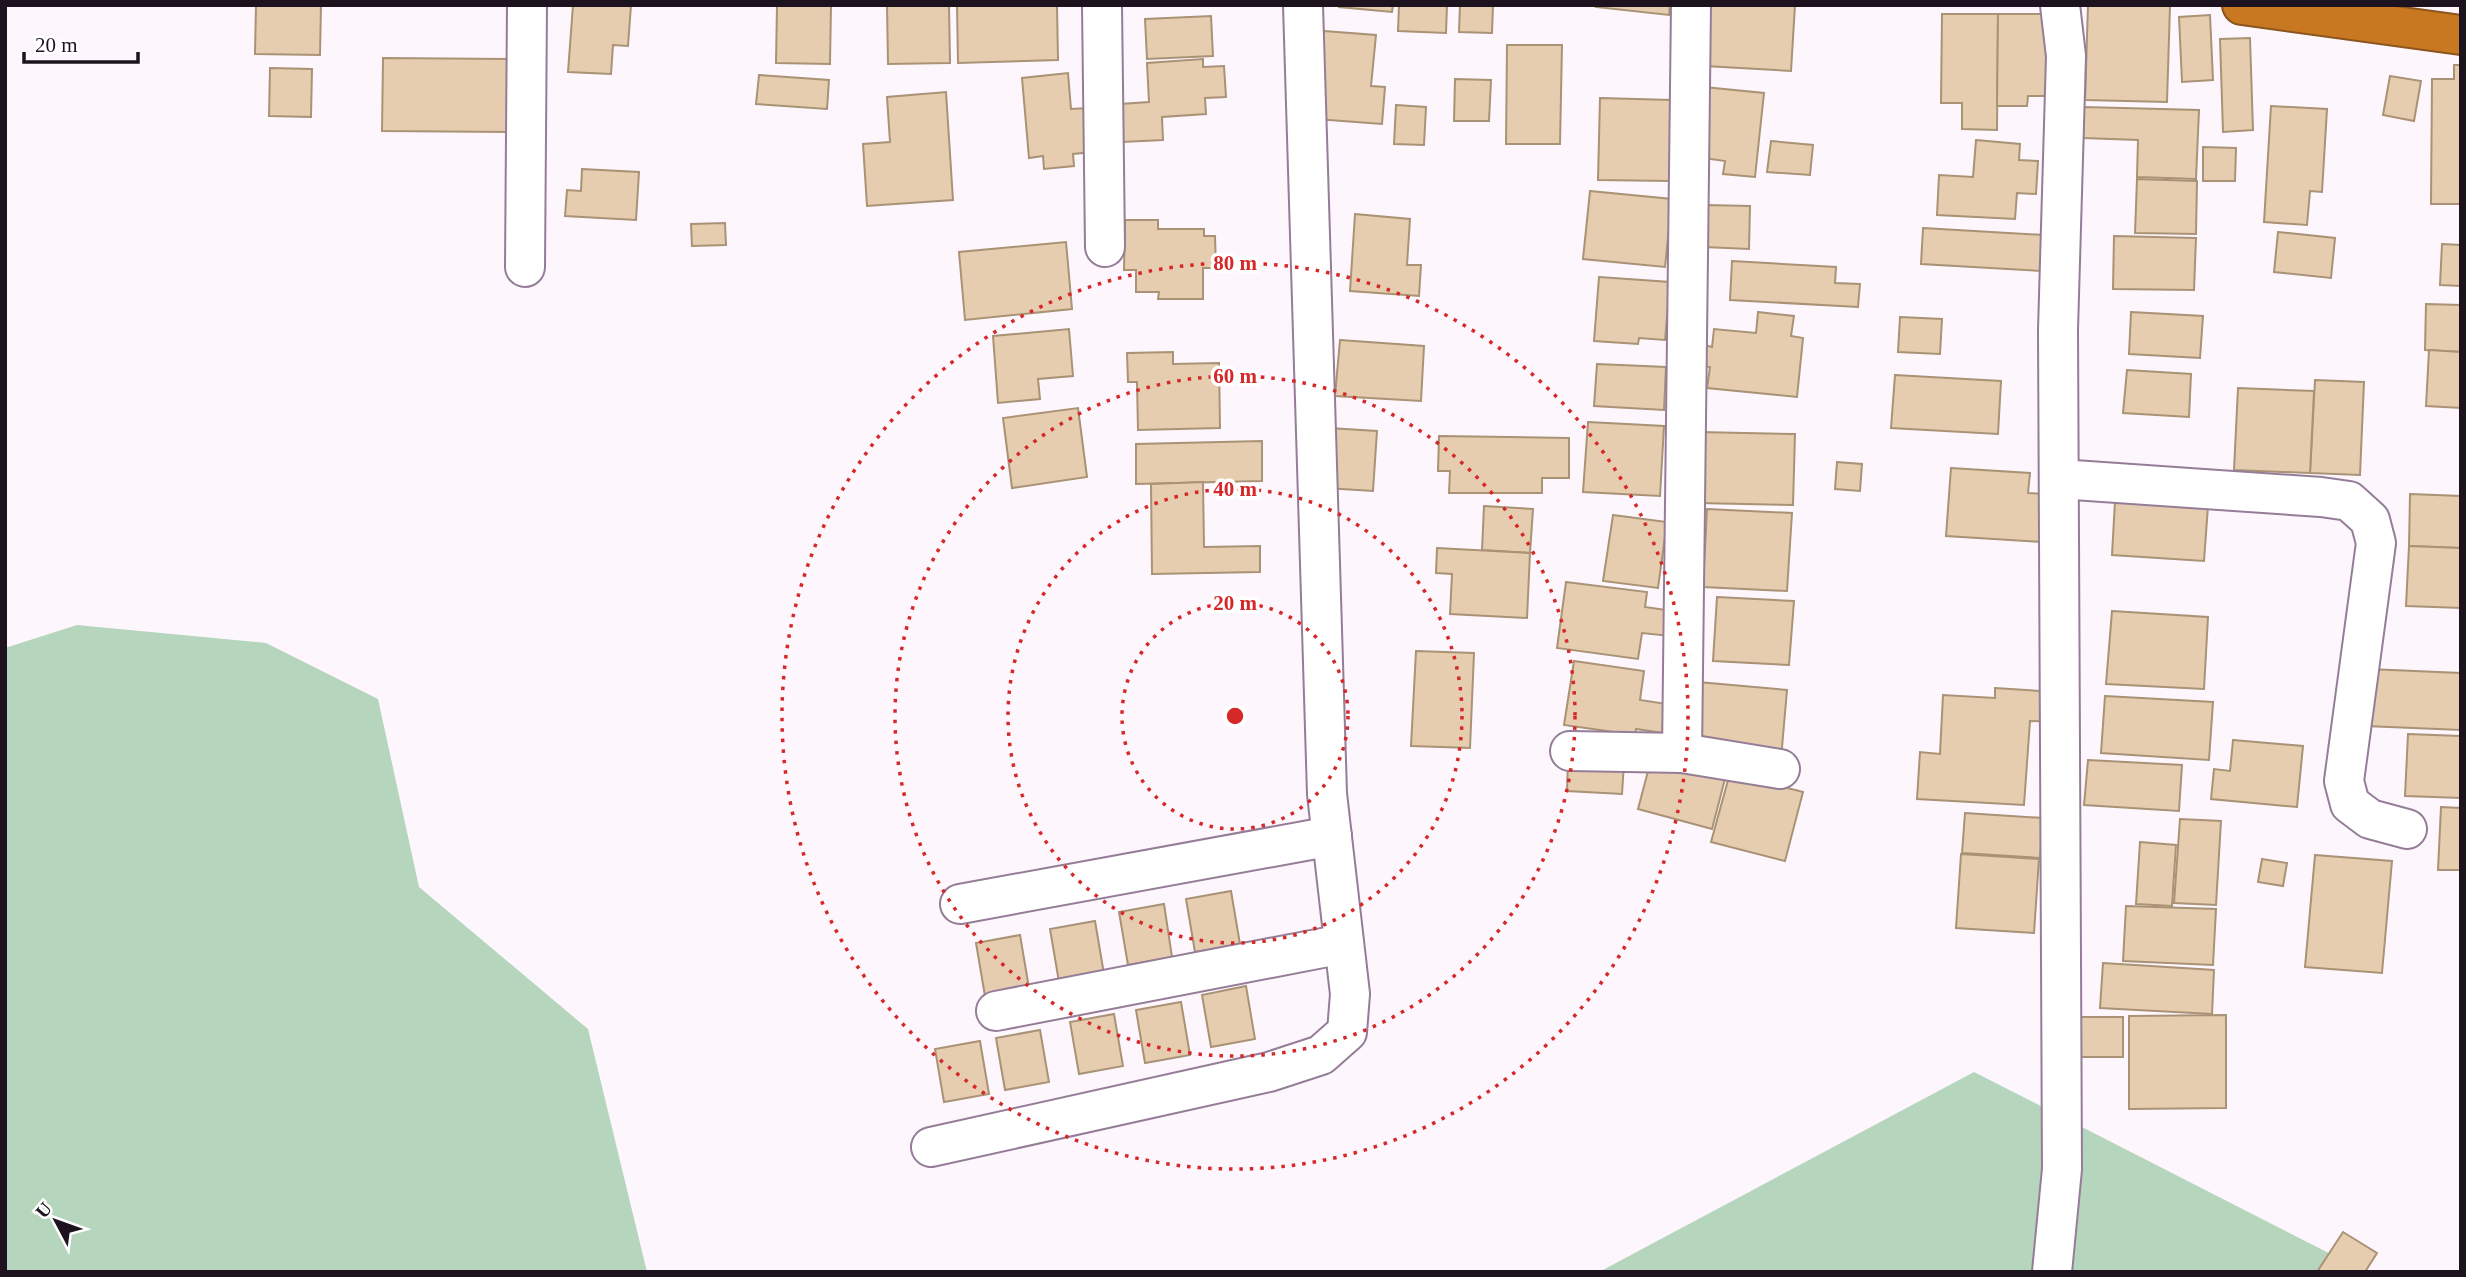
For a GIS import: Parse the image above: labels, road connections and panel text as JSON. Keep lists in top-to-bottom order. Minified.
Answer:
{"scale_bar":"20 m","north":"top left","rings":["80 m","60 m","40 m","20 m"]}
